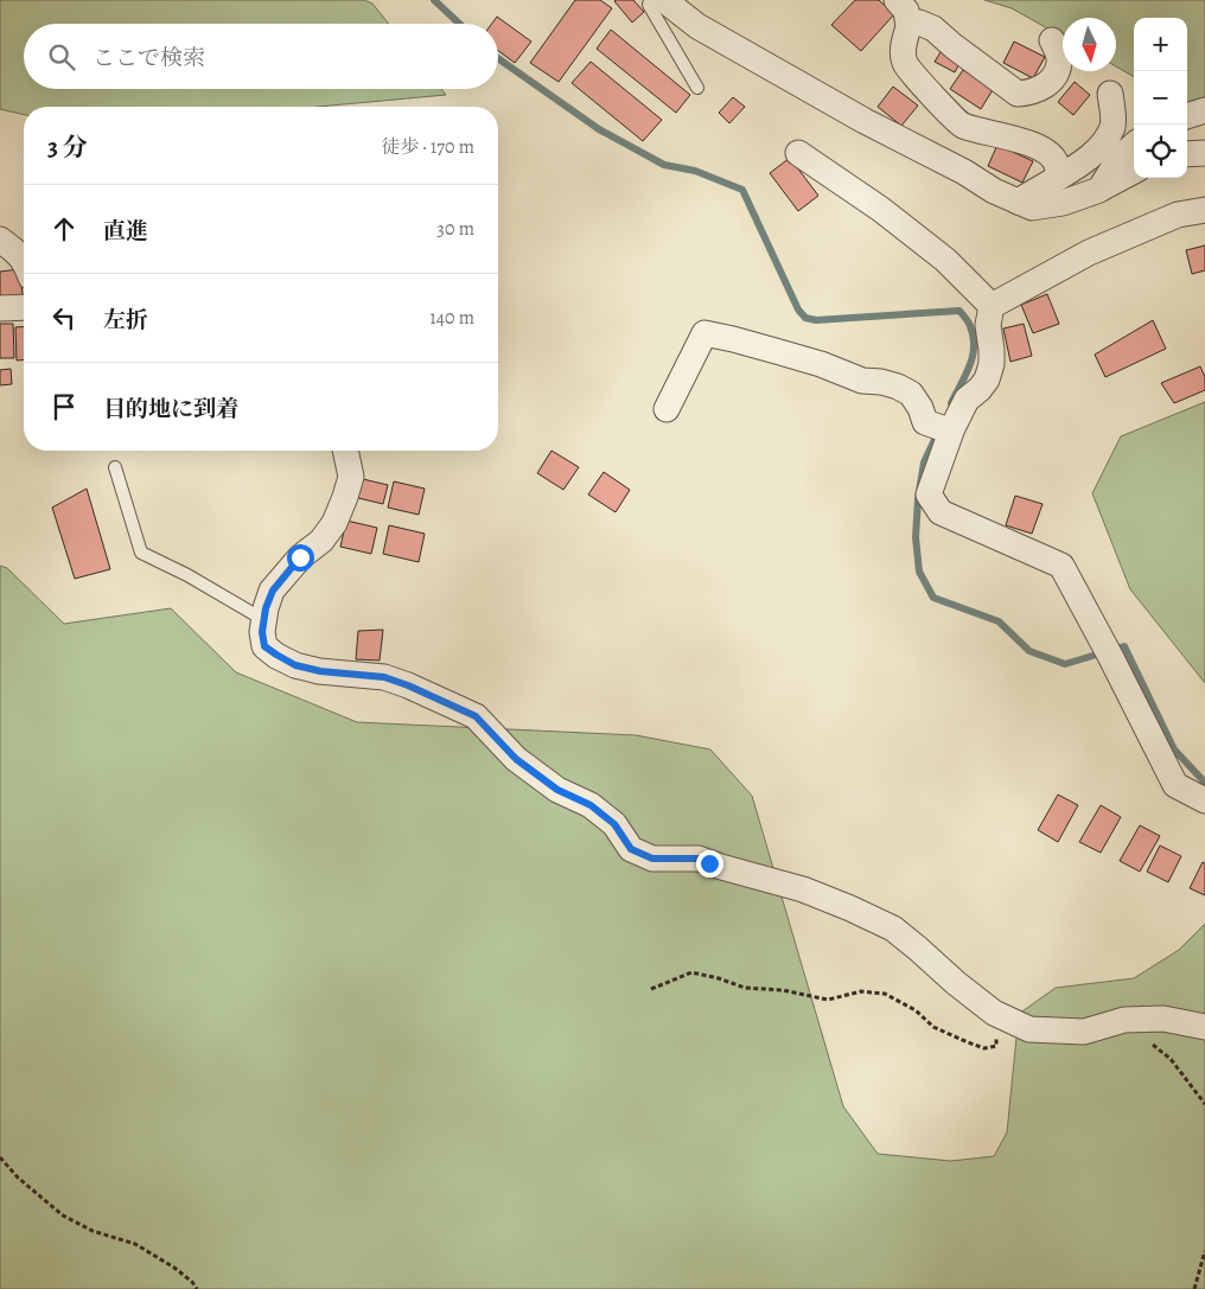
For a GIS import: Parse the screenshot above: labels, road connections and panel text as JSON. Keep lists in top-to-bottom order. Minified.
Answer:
{"north":"bottom","page":{"map_buttons":["+","−"],"search":"ここで検索","heading":["3 分","徒歩 · 170 m"],"list":[["直進","30 m"],["左折","140 m"],"目的地に到着"]}}
